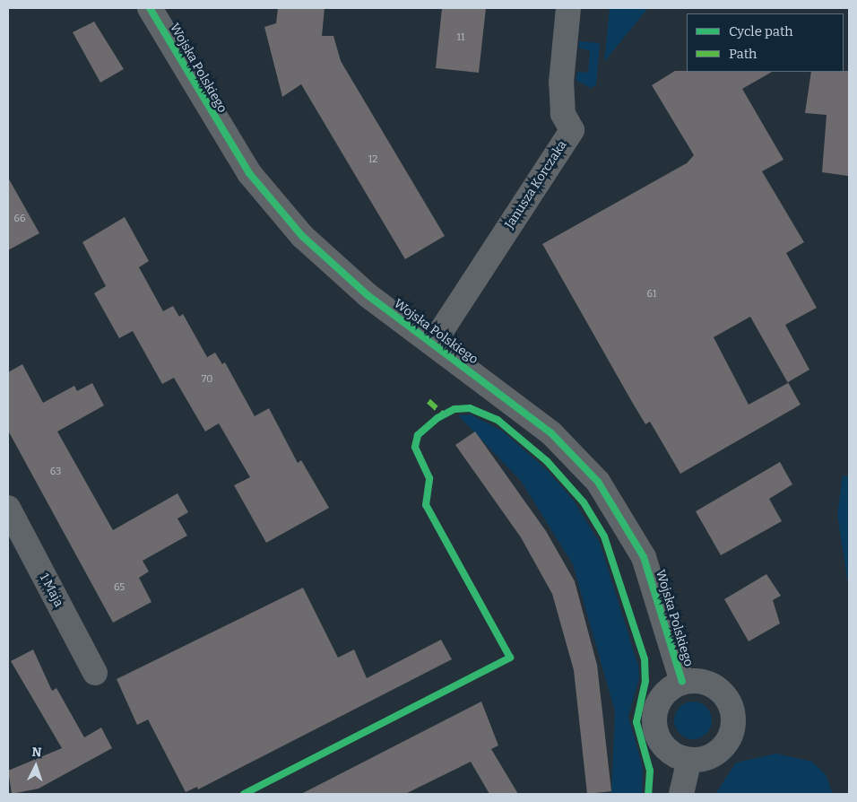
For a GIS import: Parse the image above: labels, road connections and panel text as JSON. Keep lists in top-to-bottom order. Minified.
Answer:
{"streets":{"street":["Wojska Polskiego","Janusza Korczaka","1 Maja"]},"crossings":[["Wojska Polskiego","Janusza Korczaka"]],"house_numbers":["11","12","66","61","70","63","65"],"legend":["Cycle path","Path"],"north":"top"}
